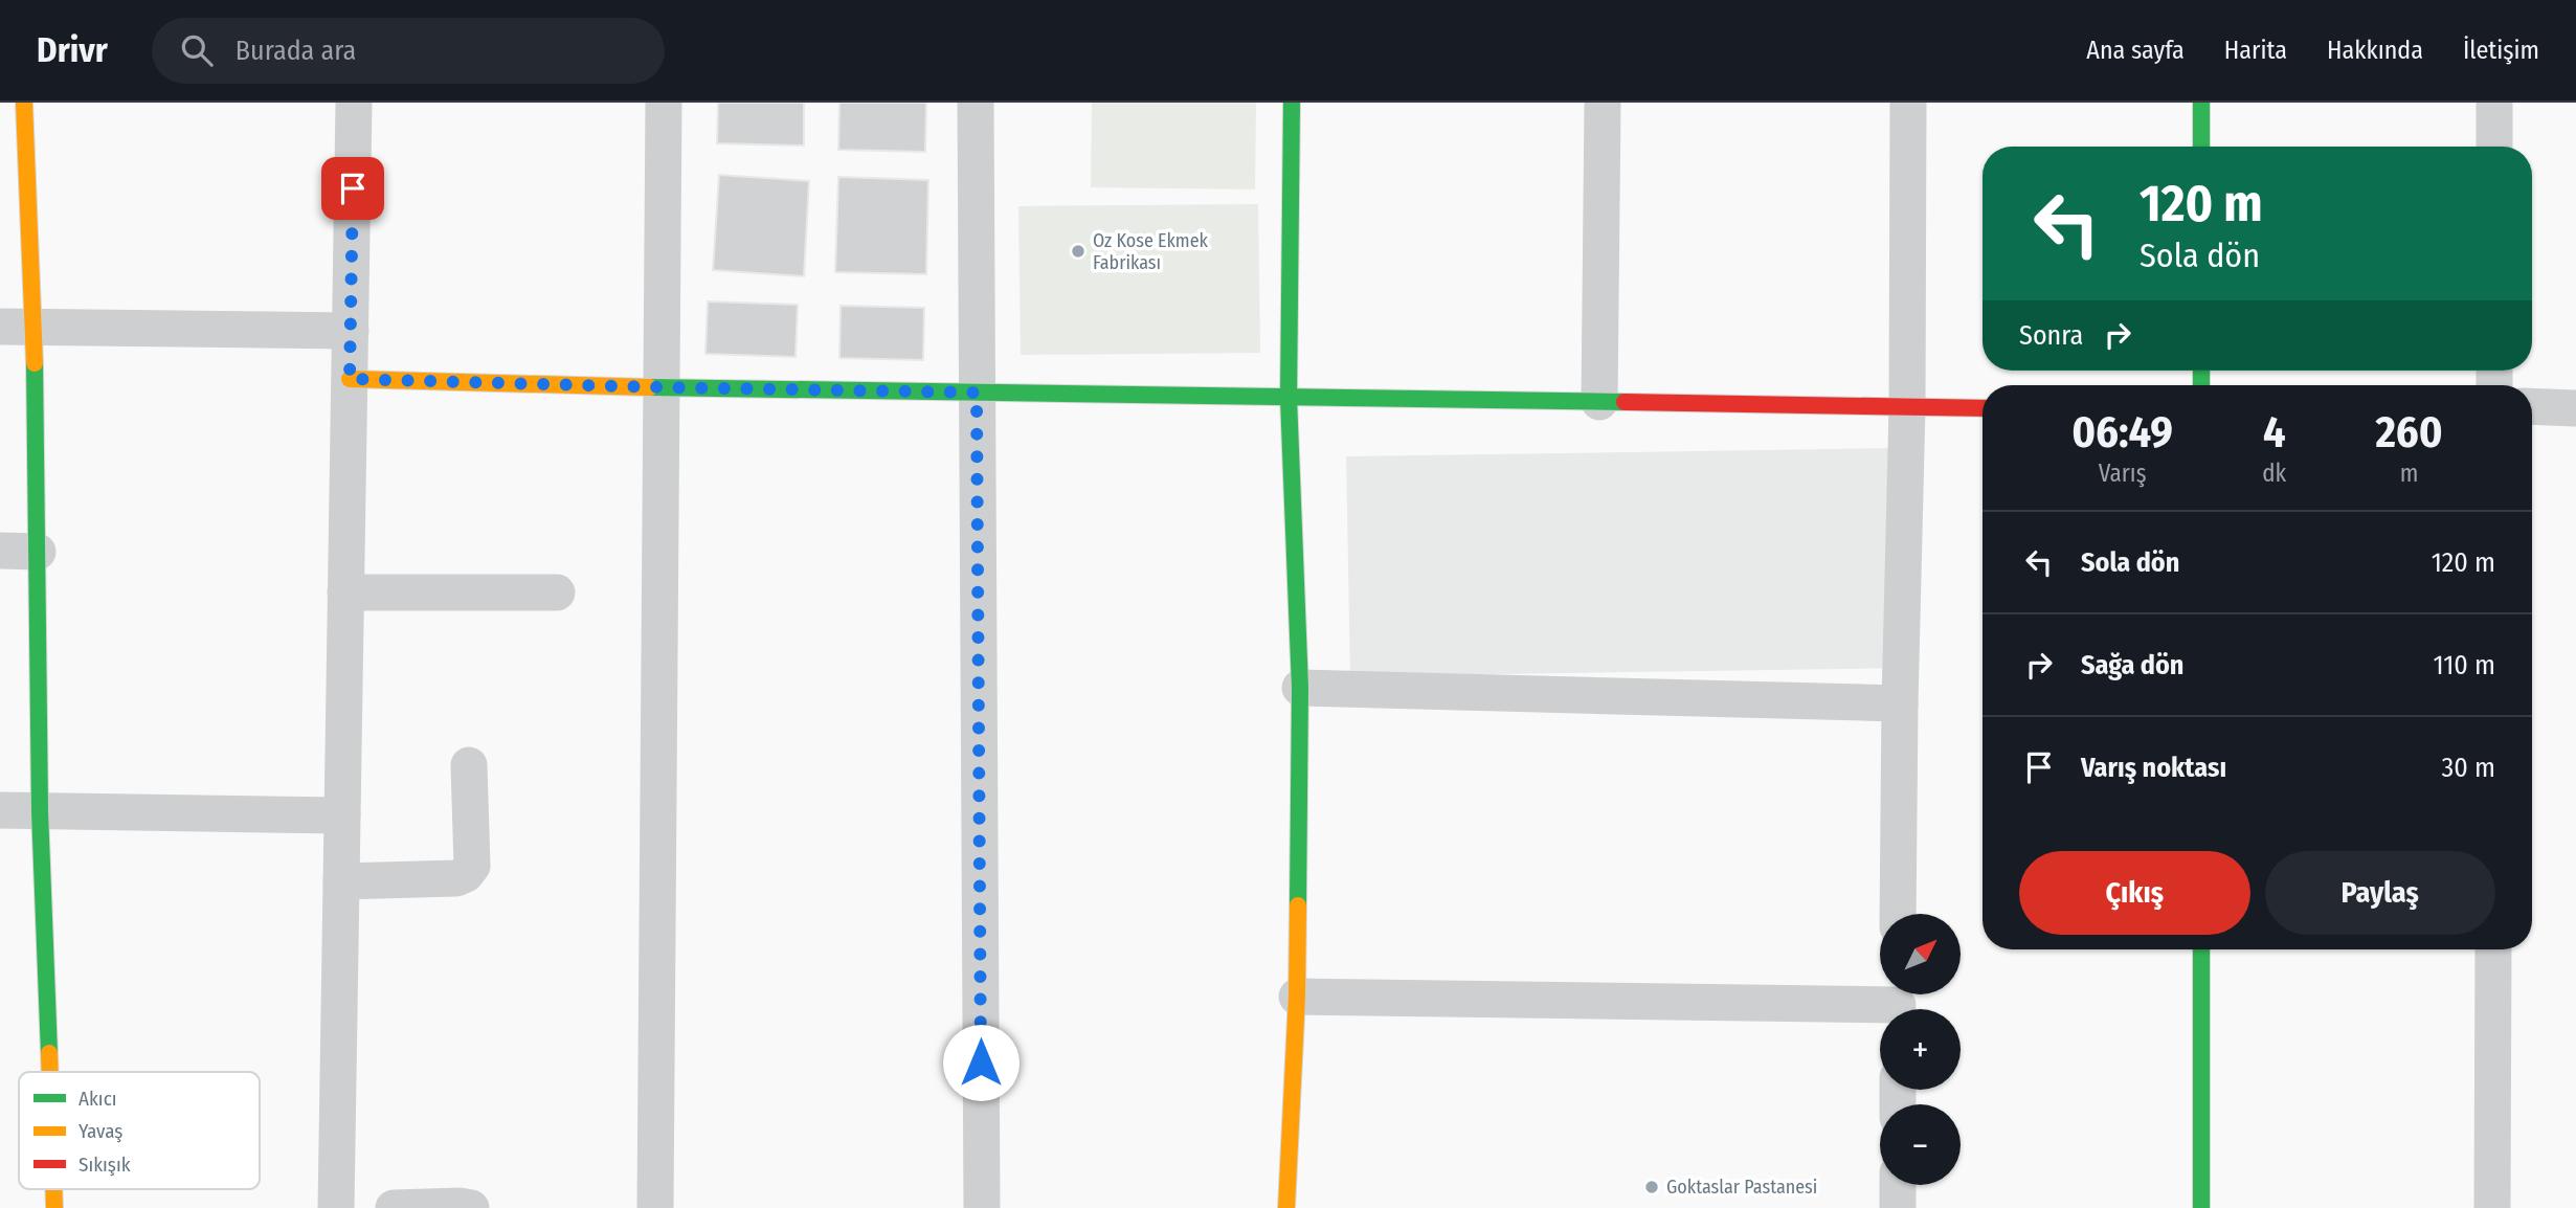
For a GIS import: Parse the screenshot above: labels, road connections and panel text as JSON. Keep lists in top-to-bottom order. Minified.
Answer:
{"places":["Oz Kose Ekmek Fabrikası","Goktaslar Pastanesi"],"legend":["Akıcı","Yavaş","Sıkışık"],"north":"top right","page":{"header":"Drivr","search":"Burada ara","nav":["Ana sayfa","Harita","Hakkında","İletişim"],"turn":["120 m","Sola dön"],"then":"Sonra","eta":["06:49","Varış","4","dk","260","m"],"list":[{"name":"Sola dön","value":"120 m"},{"name":"Sağa dön","value":"110 m"},{"name":"Varış noktası","value":"30 m"}],"buttons":["Çıkış","Paylaş"],"map_buttons":["+","−"]}}
